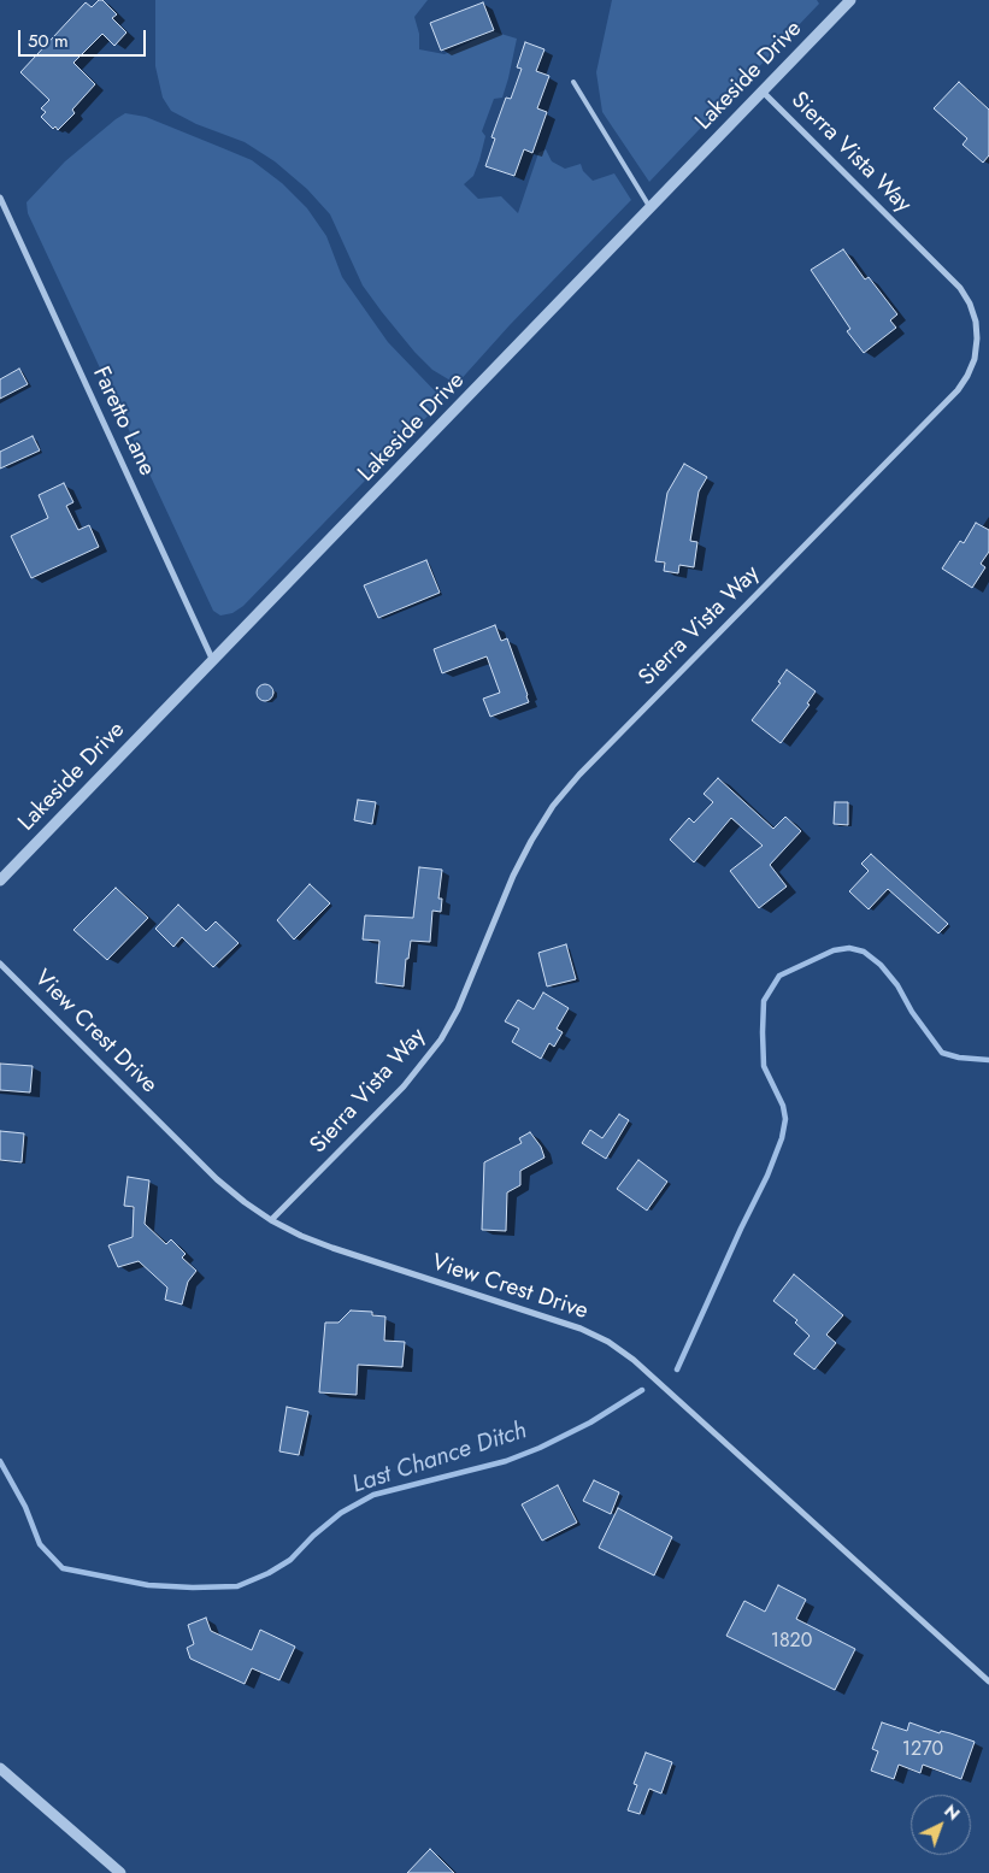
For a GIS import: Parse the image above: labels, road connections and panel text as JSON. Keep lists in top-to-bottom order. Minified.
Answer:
{"streets":{"street":["Lakeside Drive","Sierra Vista Way","Faretto Lane","View Crest Drive"]},"crossings":[["Lakeside Drive","Sierra Vista Way"],["Lakeside Drive","Faretto Lane"],["Sierra Vista Way","View Crest Drive"]],"water":["Last Chance Ditch"],"house_numbers":["1820","1270"],"scale_bar":"50 m","north":"top right"}
